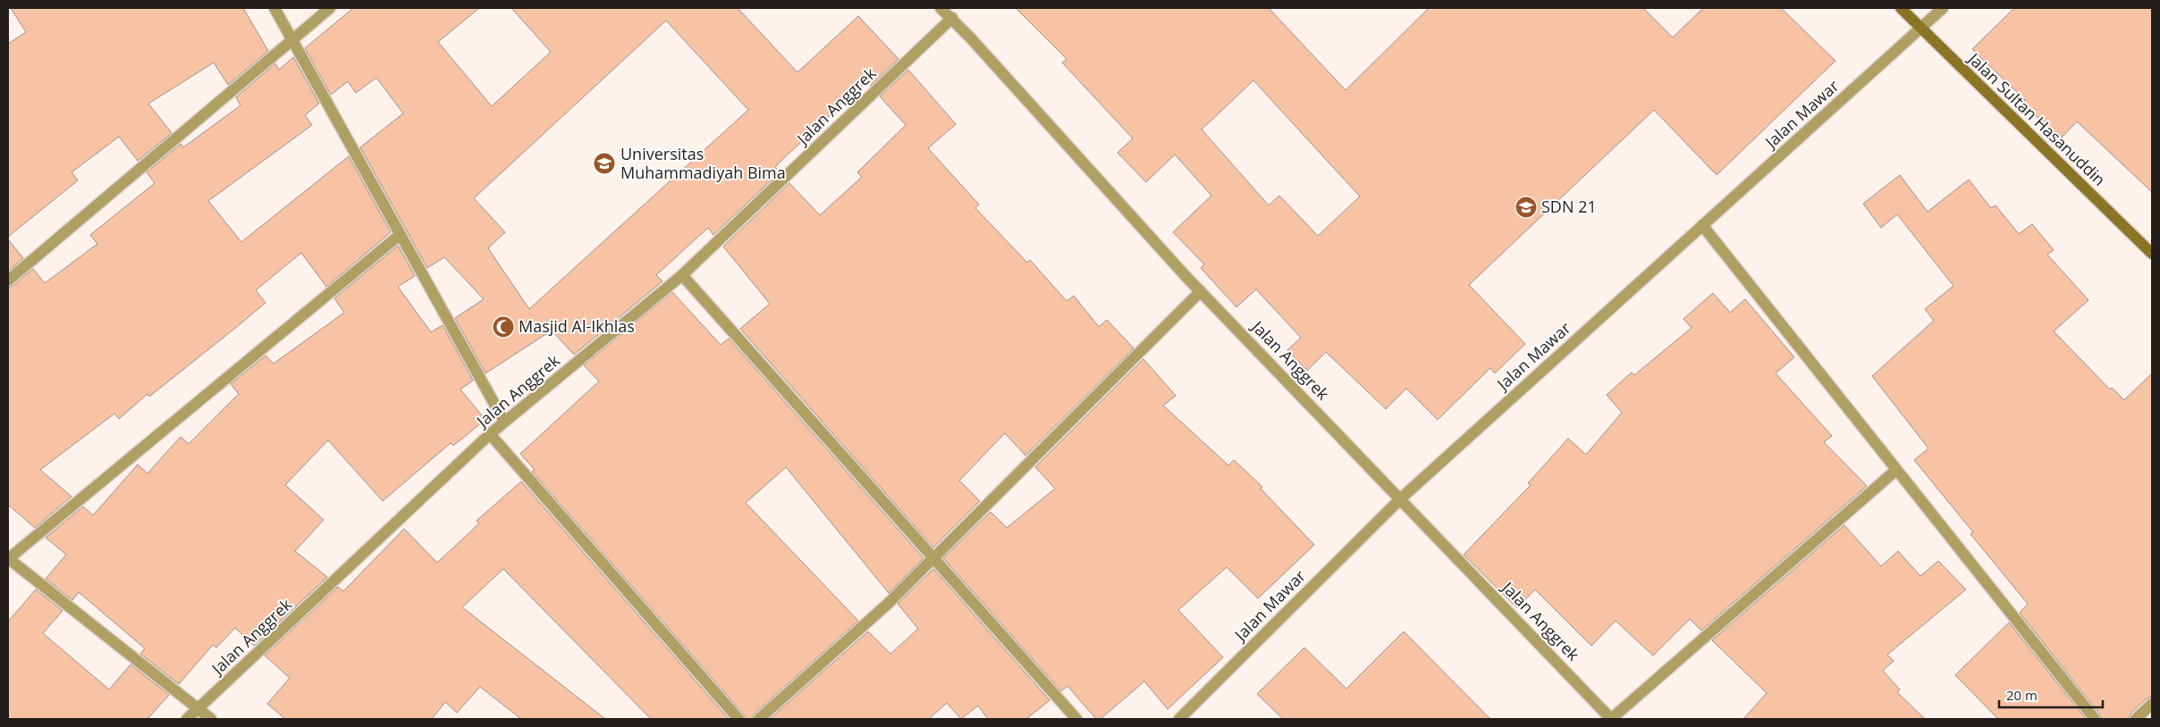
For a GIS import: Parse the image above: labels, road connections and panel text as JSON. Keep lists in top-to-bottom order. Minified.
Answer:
{"streets":{"main road":["Jalan Sultan Hasanuddin"],"street":["Jalan Anggrek","Jalan Mawar"]},"crossings":[["Jalan Anggrek","Jalan Mawar"],["Jalan Mawar","Jalan Sultan Hasanuddin"]],"places":{"school or university":["Universitas Muhammadiyah Bima","SDN 21"],"mosque":["Masjid Al-Ikhlas"]},"scale_bar":"20 m"}
